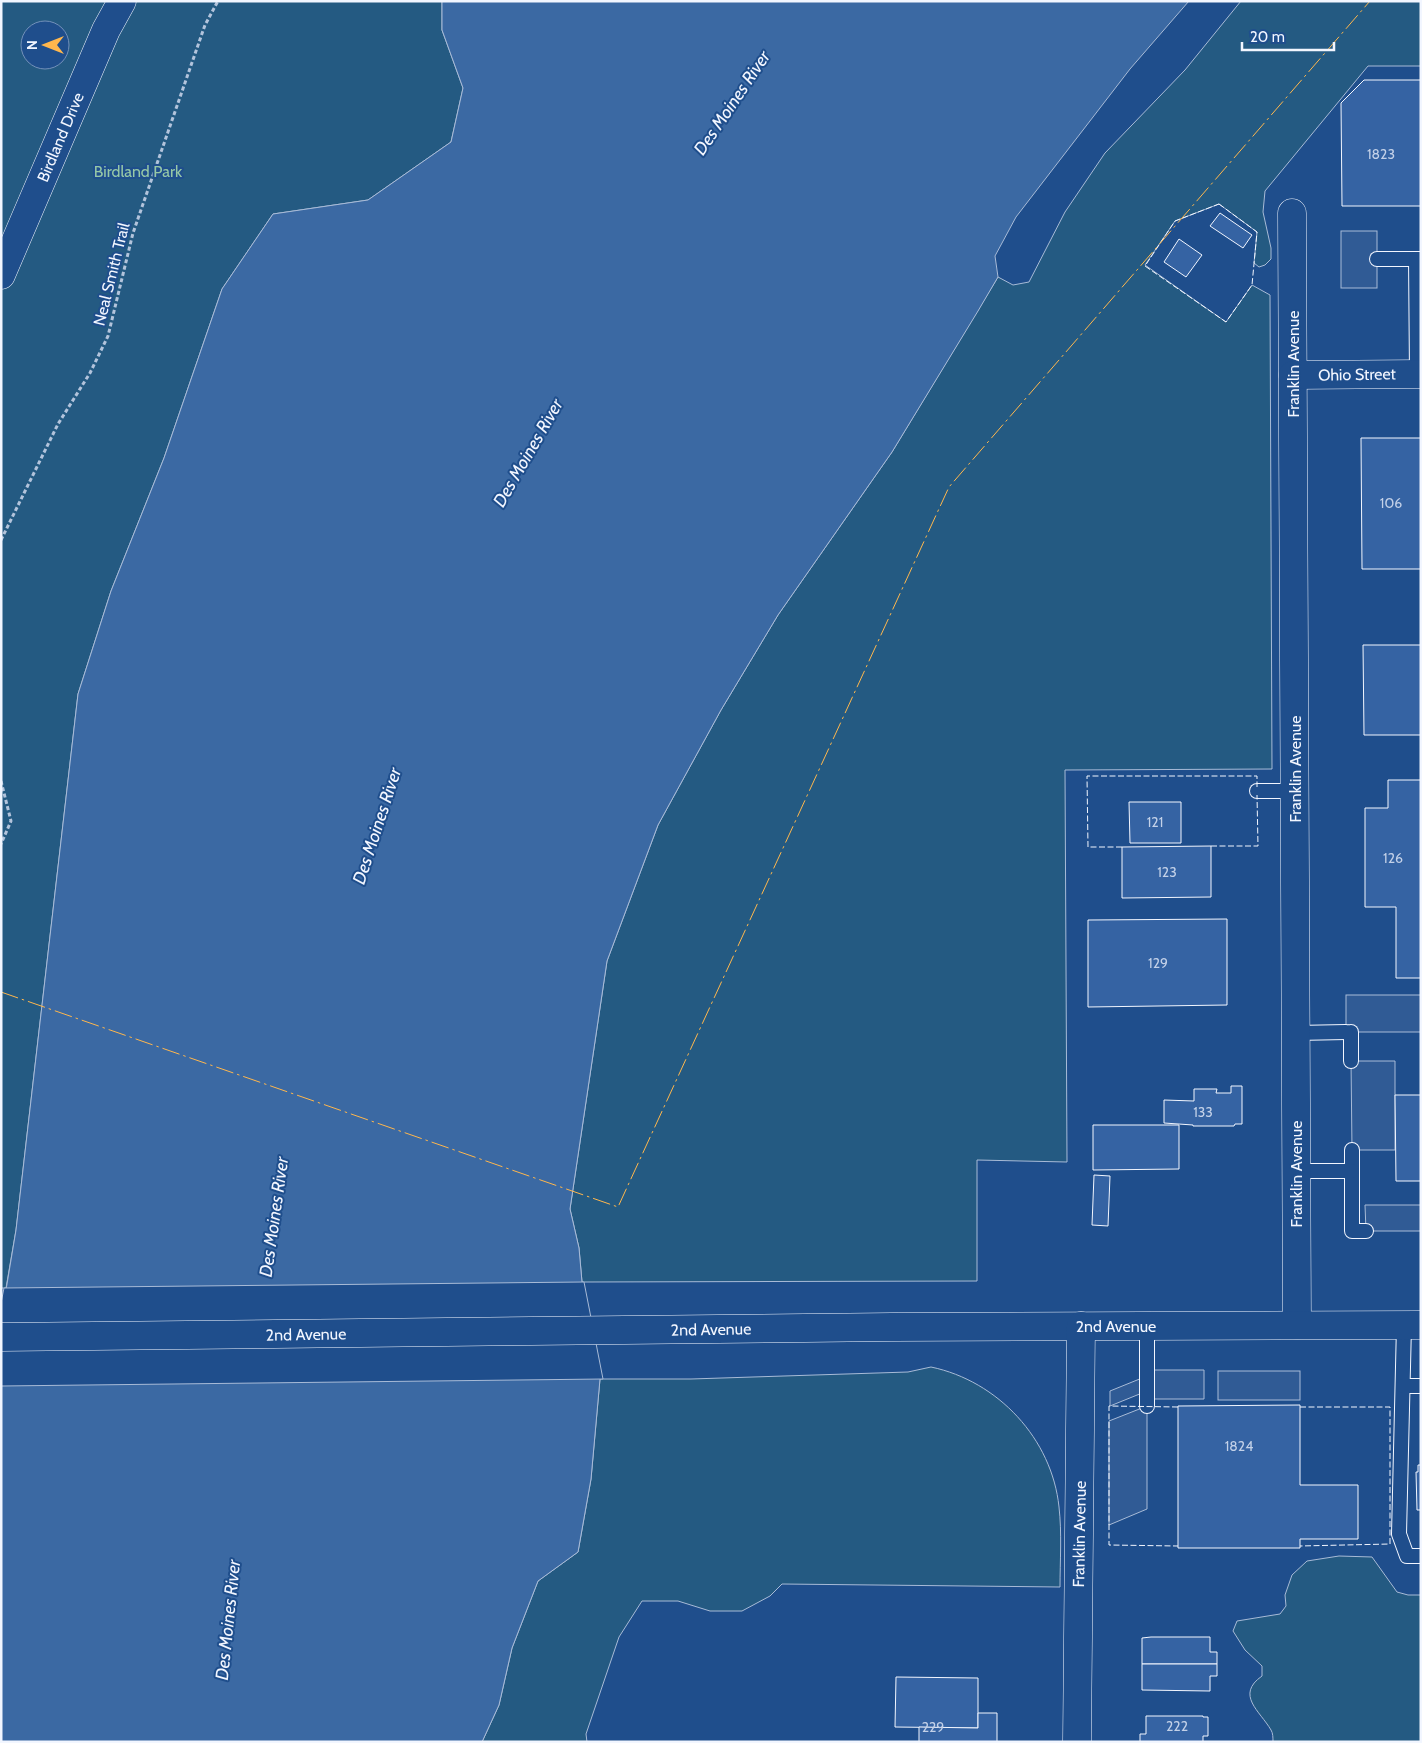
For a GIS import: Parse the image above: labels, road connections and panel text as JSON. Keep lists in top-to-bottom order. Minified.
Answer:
{"streets":{"main road":["Birdland Drive","Franklin Avenue","Ohio Street","2nd Avenue"],"path":["Neal Smith Trail"]},"crossings":[["Franklin Avenue","Ohio Street"],["Franklin Avenue","2nd Avenue"]],"water":["Des Moines River"],"parks":["Birdland Park"],"house_numbers":["1823","106","121","126","123","129","133","1824","222","229"],"scale_bar":"20 m","north":"left"}
